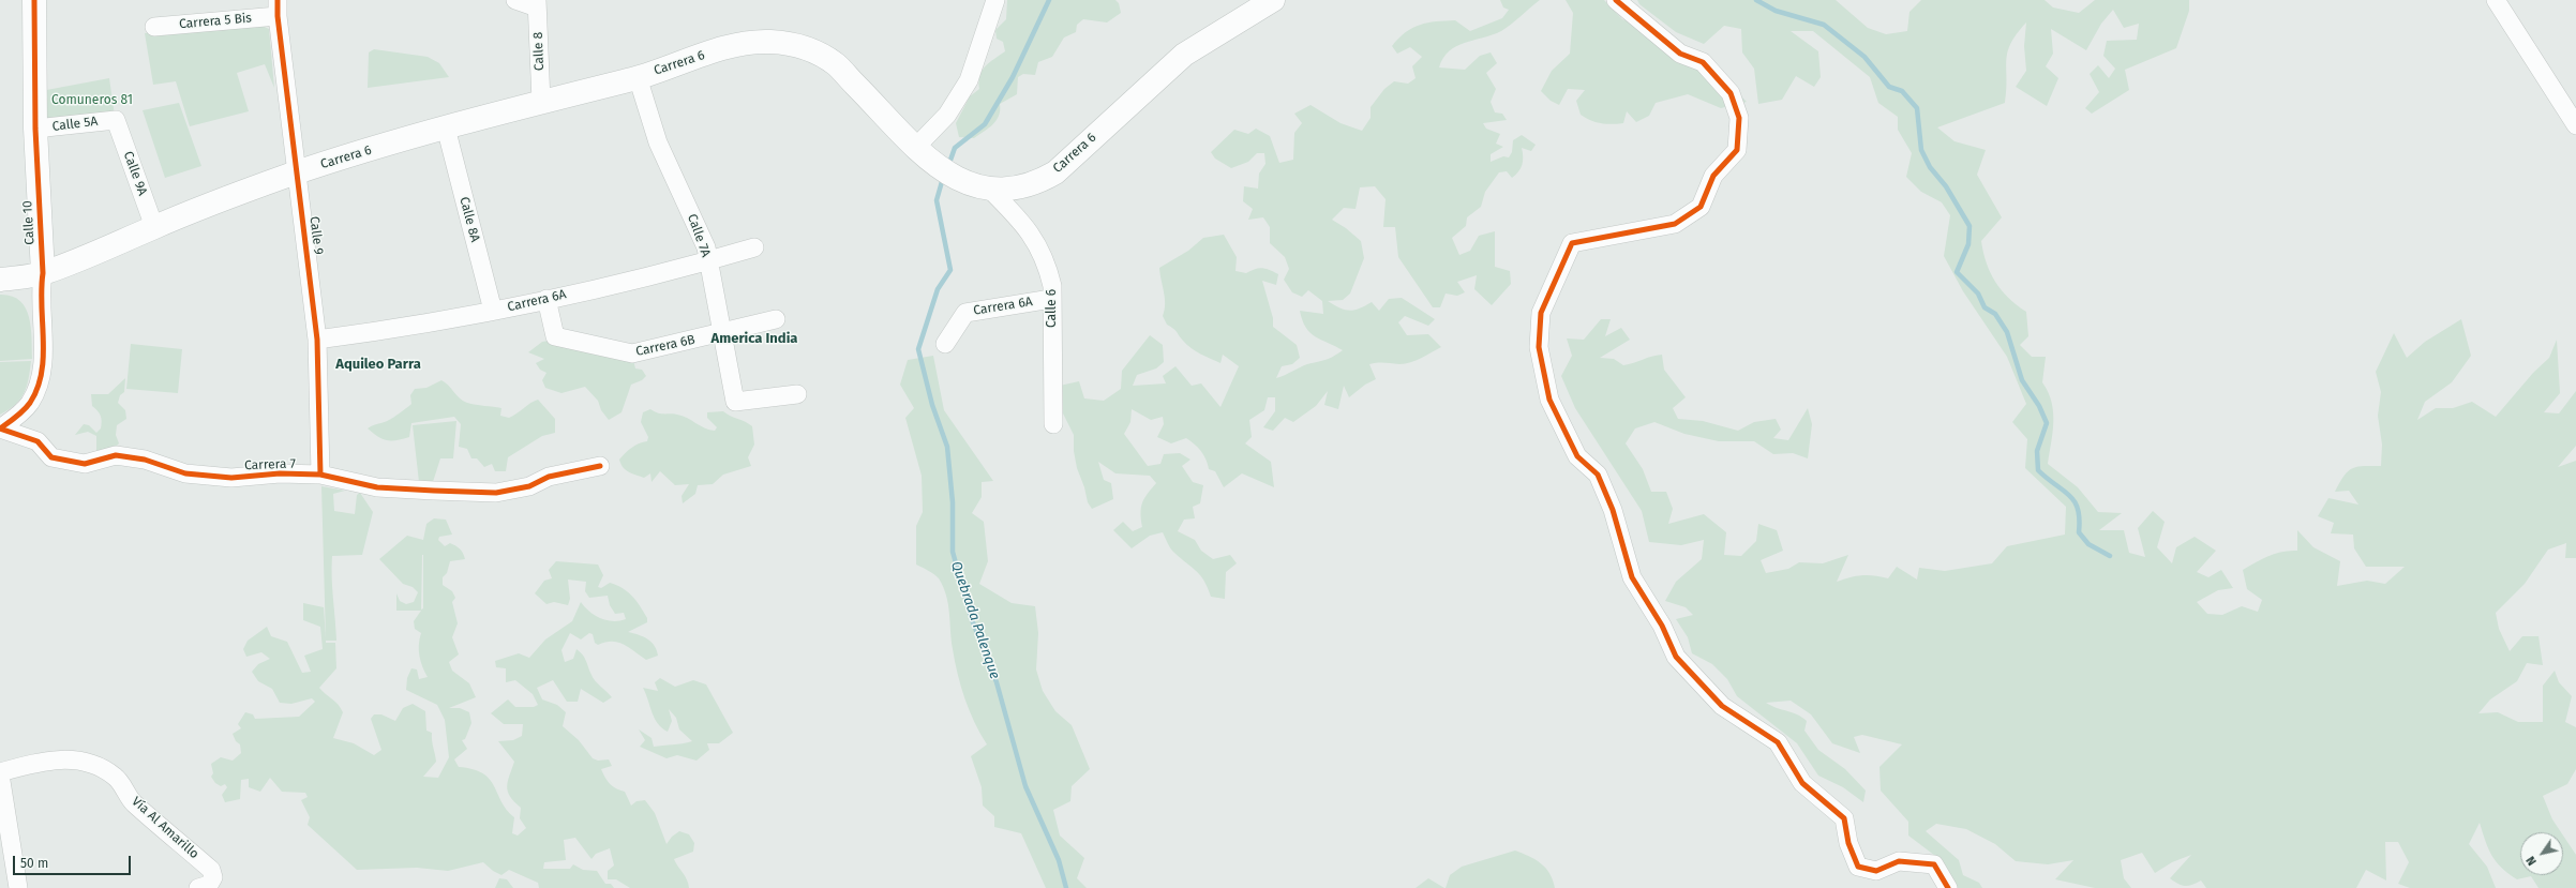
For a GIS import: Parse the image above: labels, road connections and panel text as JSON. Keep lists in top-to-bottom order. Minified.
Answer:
{"streets":{"main road":["Carrera 6","Calle 10"],"street":["Carrera 5 Bis","Calle 8","Calle 5A","Calle 9A","Calle 8A","Calle 9","Calle 7A","Carrera 6A","Calle 6","Carrera 6B","Carrera 7","Vía Al Amarillo"]},"crossings":[["Carrera 5 Bis","Calle 9"],["Calle 8","Carrera 6"],["Carrera 6","Calle 9A"],["Carrera 6","Calle 8A"],["Carrera 6","Calle 10"],["Carrera 6","Calle 9"],["Carrera 6","Calle 7A"],["Carrera 6","Calle 6"],["Calle 5A","Calle 9A"],["Calle 5A","Calle 10"],["Calle 8A","Carrera 6A"],["Calle 10","Carrera 7"],["Calle 9","Carrera 6A"],["Calle 9","Carrera 7"],["Calle 7A","Carrera 6A"],["Calle 7A","Carrera 6B"],["Carrera 6A","Calle 6"],["Carrera 6A","Carrera 6B"]],"districts":["America India","Aquileo Parra"],"water":["Quebrada Palenque"],"parks":["Comuneros 81"],"scale_bar":"50 m","north":"bottom left"}
